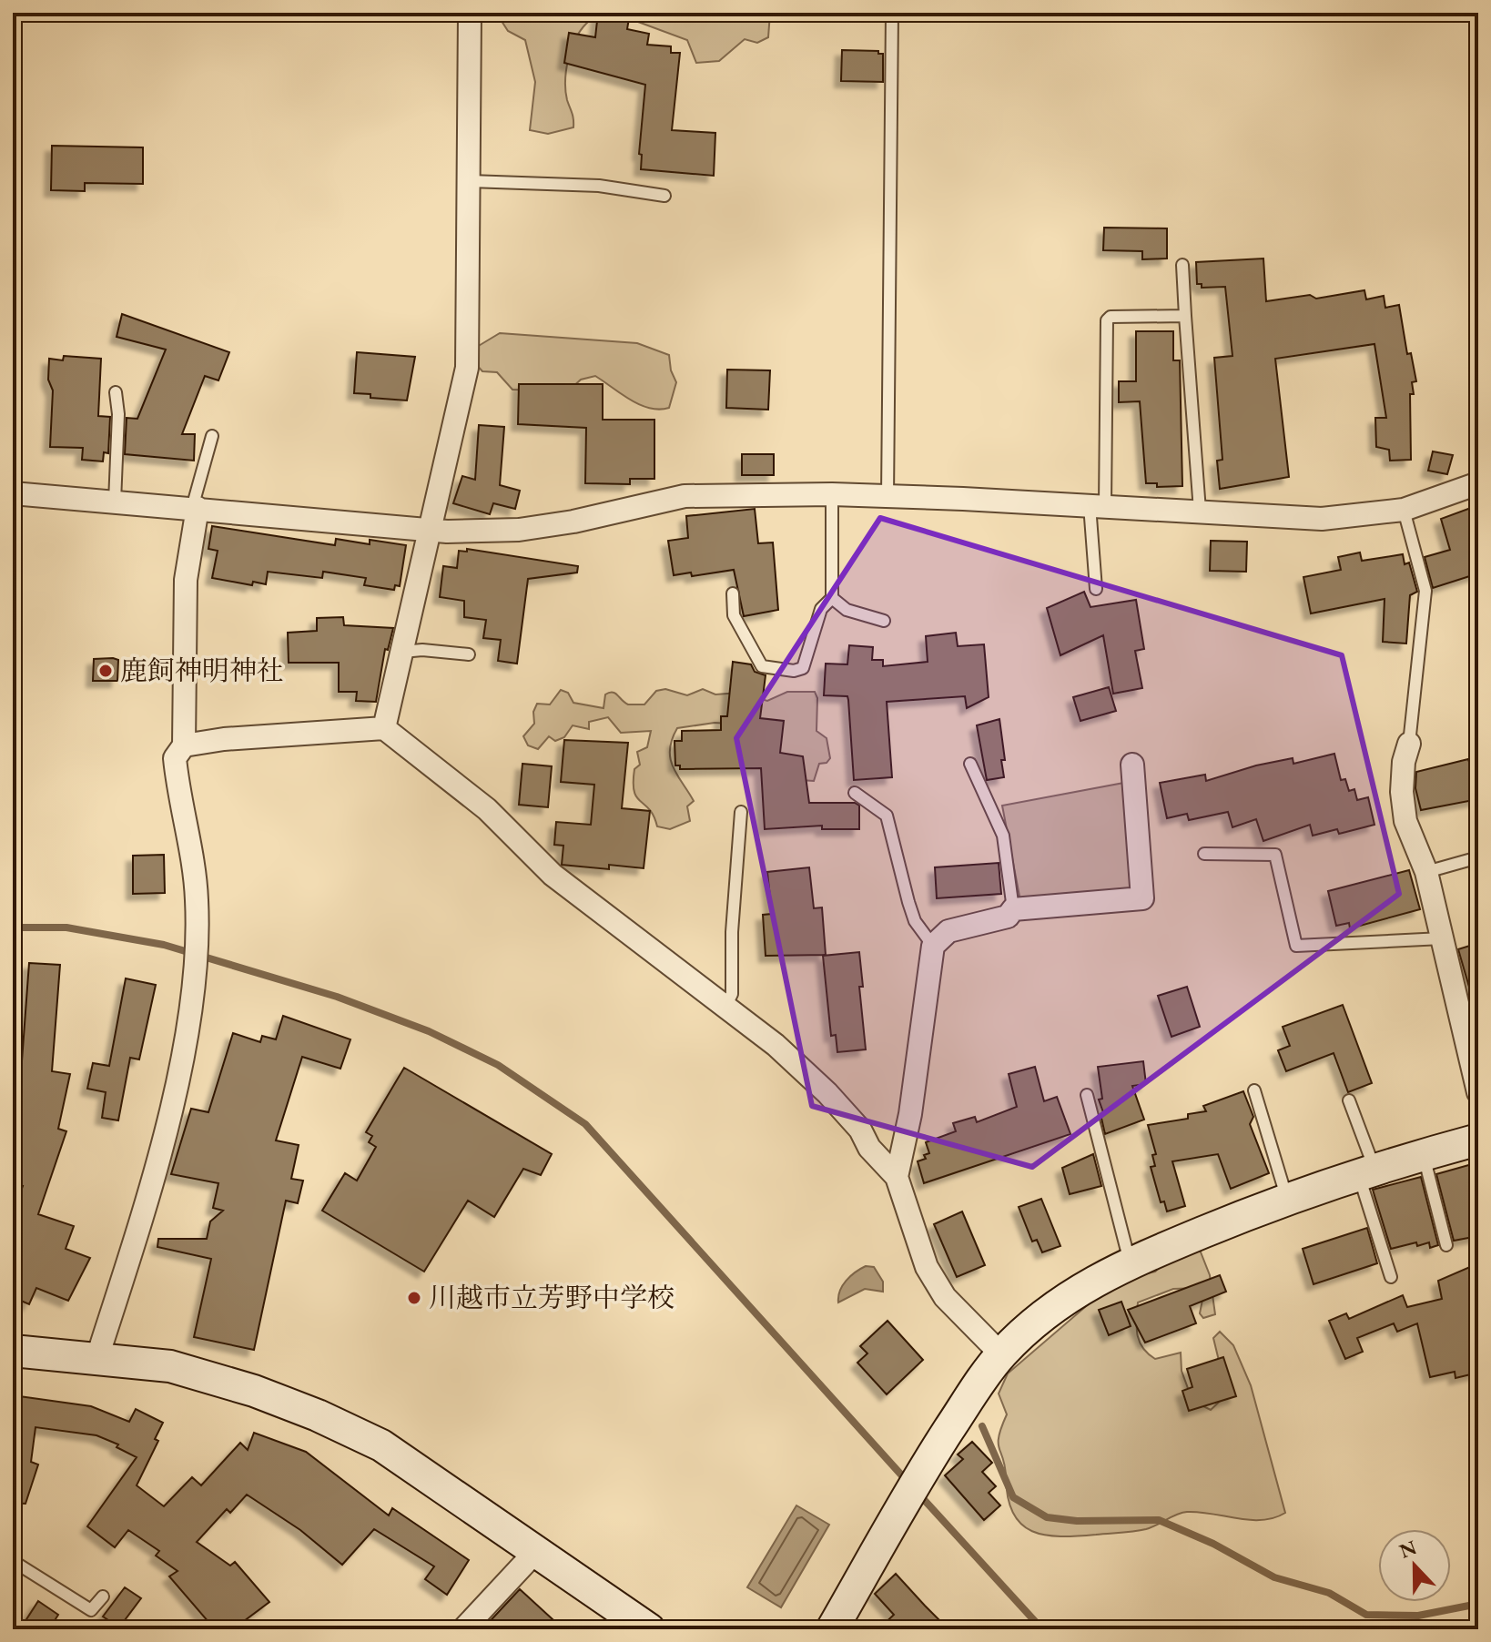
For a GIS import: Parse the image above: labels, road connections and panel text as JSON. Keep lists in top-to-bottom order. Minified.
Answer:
{"places":["鹿飼神明神社","川越市立芳野中学校"],"north":"top"}
